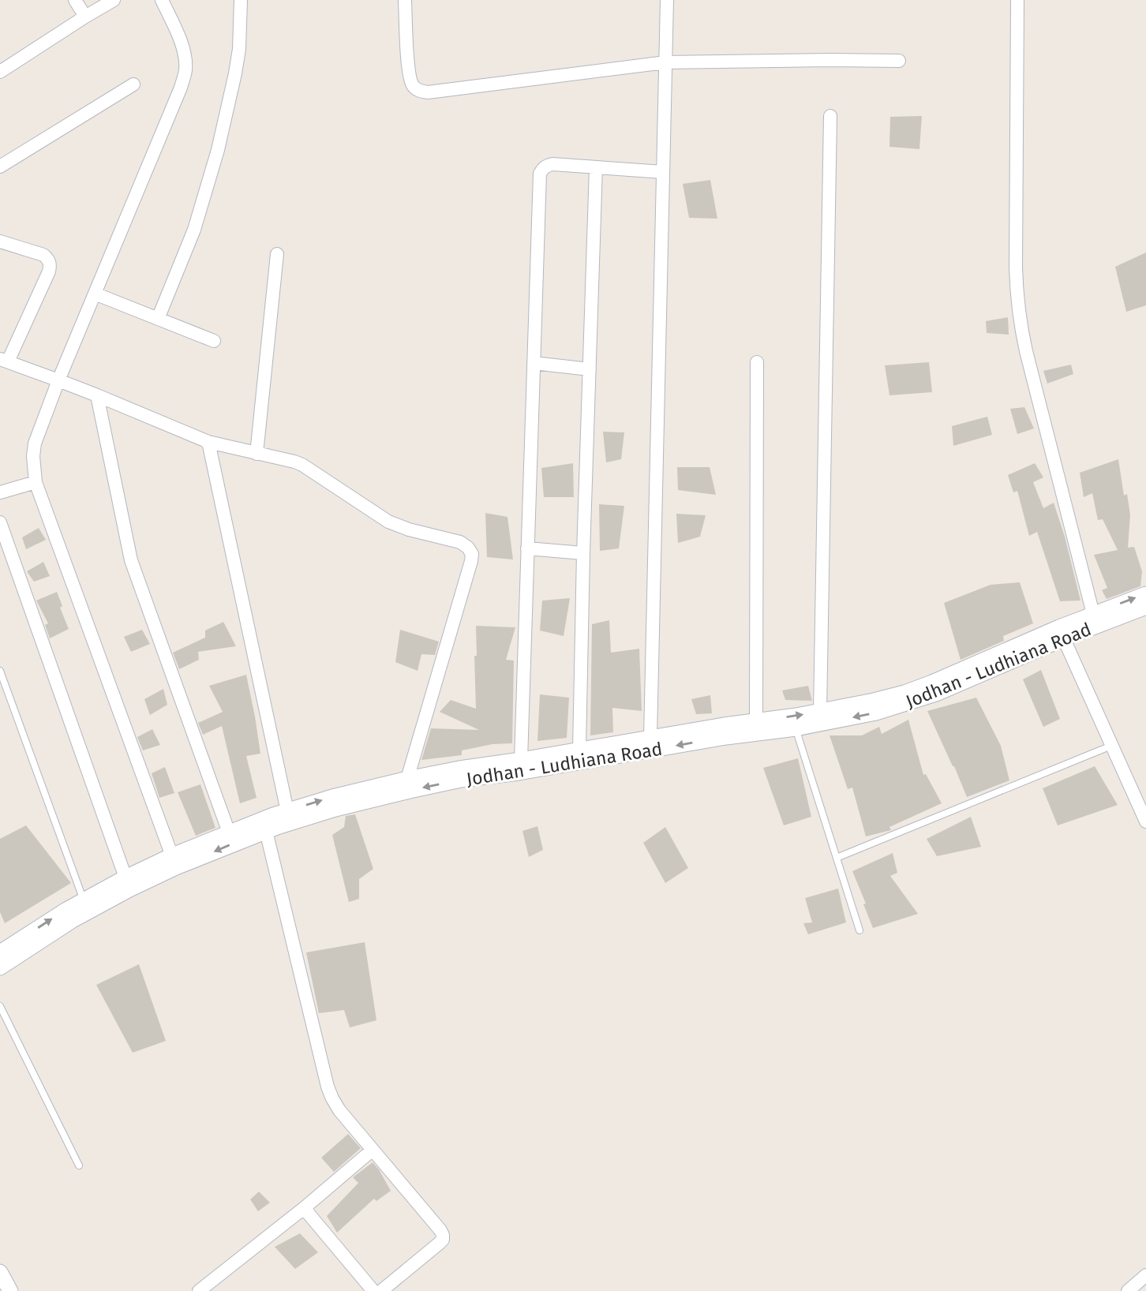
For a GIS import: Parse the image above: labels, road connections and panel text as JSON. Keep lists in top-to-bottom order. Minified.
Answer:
{"streets":{"street":["Jodhan - Ludhiana Road"]}}
